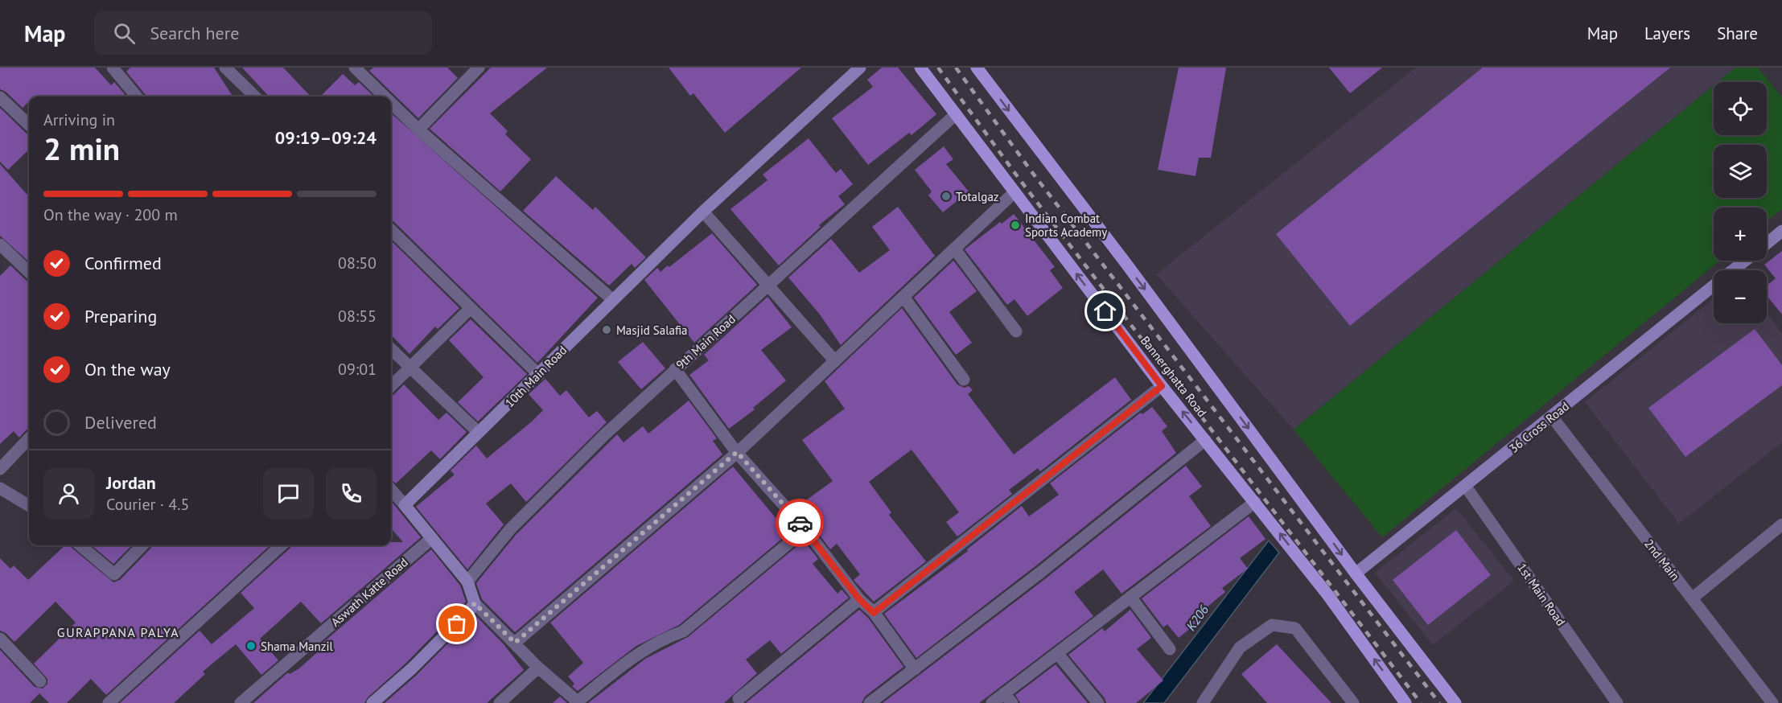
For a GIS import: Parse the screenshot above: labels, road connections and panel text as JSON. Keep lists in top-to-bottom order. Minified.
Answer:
{"streets":{"main road":["Bannerghatta Road"],"street":["9th Main Road","10th Main Road","36 Cross Road","2nd Main","Aswath Katte Road","1st Main Road"]},"crossings":[["9th Main Road","Bannerghatta Road"],["36 Cross Road","2nd Main"],["36 Cross Road","1st Main Road"]],"districts":["GURAPPANA PALYA"],"water":["K206"],"places":["Totalgaz","Indian Combat Sports Academy","Masjid Salafia","Shama Manzil"],"page":{"header":"Map","search":"Search here","nav":["Map","Layers","Share"],"map_buttons":["+","−"],"heading":["2 min","Arriving in","09:19–09:24"],"panel":["Jordan","Courier · 4.5"],"bar":"On the way · 200 m","list":[["Confirmed","08:50"],["Preparing","08:55"],["On the way","09:01"],"Delivered"]}}
